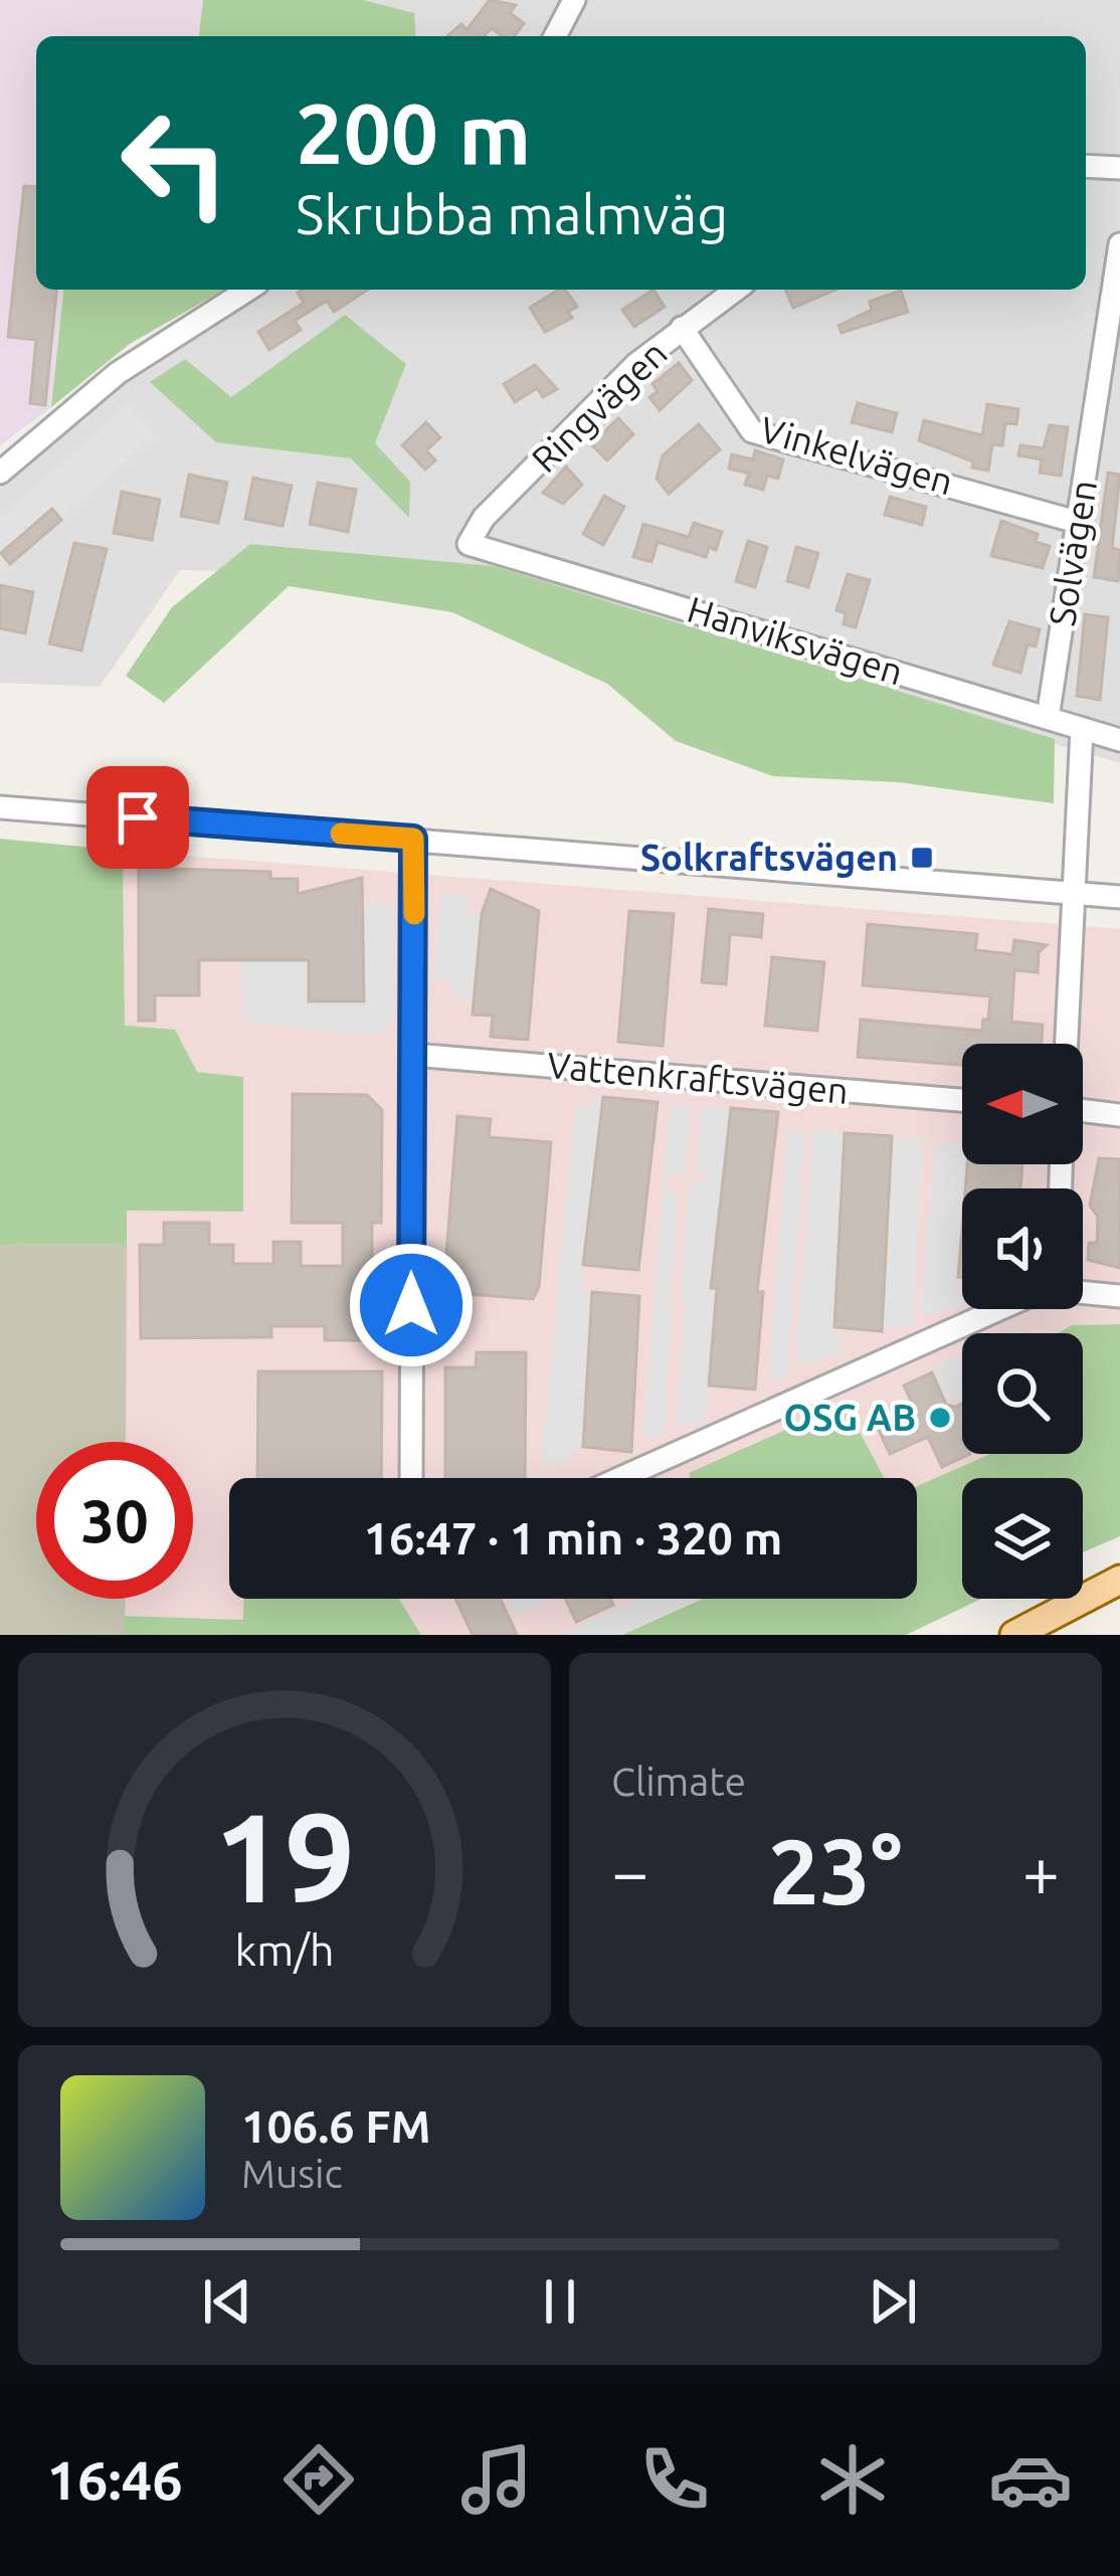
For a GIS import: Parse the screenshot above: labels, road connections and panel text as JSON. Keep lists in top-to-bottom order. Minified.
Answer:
{"streets":{"street":["Ringvägen","Vinkelvägen","Solvägen","Hanviksvägen","Vattenkraftsvägen"]},"crossings":[["Ringvägen","Vinkelvägen"],["Ringvägen","Hanviksvägen"],["Vinkelvägen","Solvägen"],["Solvägen","Hanviksvägen"]],"places":{"transit":["Solkraftsvägen"],"other":["OSG AB"]},"north":"left","page":{"turn":["200 m","Skrubba malmväg"],"limit":"30","trip":"16:47 · 1 min · 320 m","tile":"Climate","heat":["−","23°","+"],"song":["106.6 FM","Music"],"tabs":"16:46","gauge":["19","km/h"]}}
